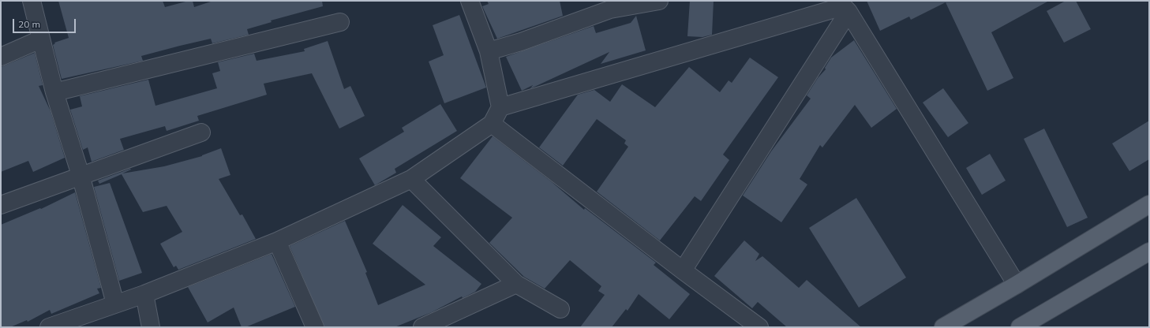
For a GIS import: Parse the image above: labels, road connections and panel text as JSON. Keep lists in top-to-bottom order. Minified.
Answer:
{"scale_bar":"20 m"}
